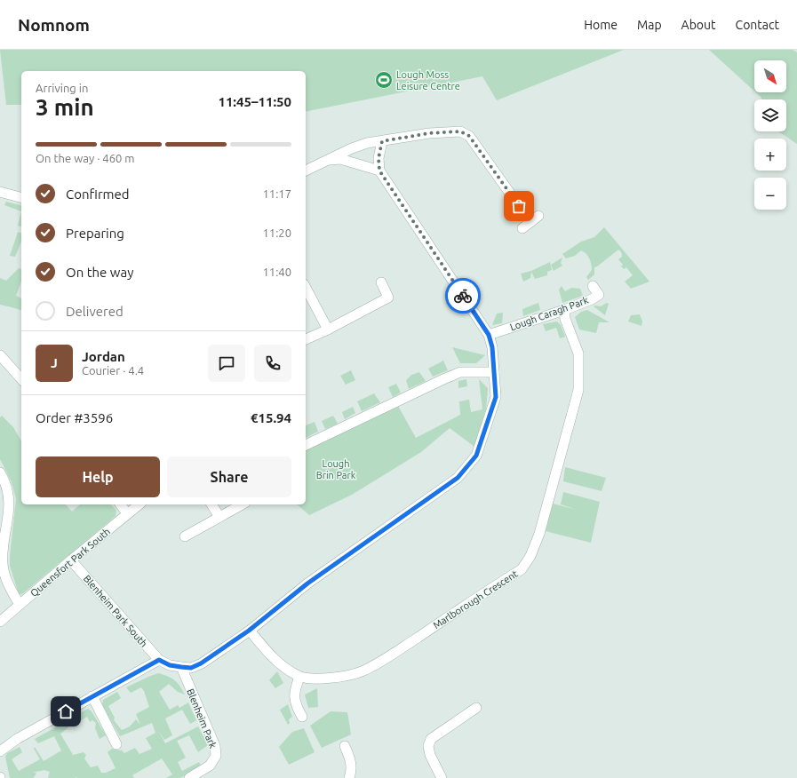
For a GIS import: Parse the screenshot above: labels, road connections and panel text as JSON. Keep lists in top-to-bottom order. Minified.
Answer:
{"streets":{"street":["Lough Caragh Park","Queensfort Park South","Marlborough Crescent","Blenheim Park South","Blenheim Park"]},"crossings":[["Lough Caragh Park","Marlborough Crescent"],["Queensfort Park South","Blenheim Park South"],["Blenheim Park South","Blenheim Park"]],"parks":["Lough Brin Park"],"places":{"sports":["Lough Moss Leisure Centre"]},"north":"bottom right","page":{"header":"Nomnom","nav":["Home","Map","About","Contact"],"map_buttons":["+","−"],"heading":["3 min","Arriving in","11:45–11:50"],"panel":["Jordan","Courier · 4.4","Order #3596","€15.94"],"bar":"On the way · 460 m","list":[["Confirmed","11:17"],["Preparing","11:20"],["On the way","11:40"],"Delivered"],"round":"J","buttons":["Help","Share"]}}
